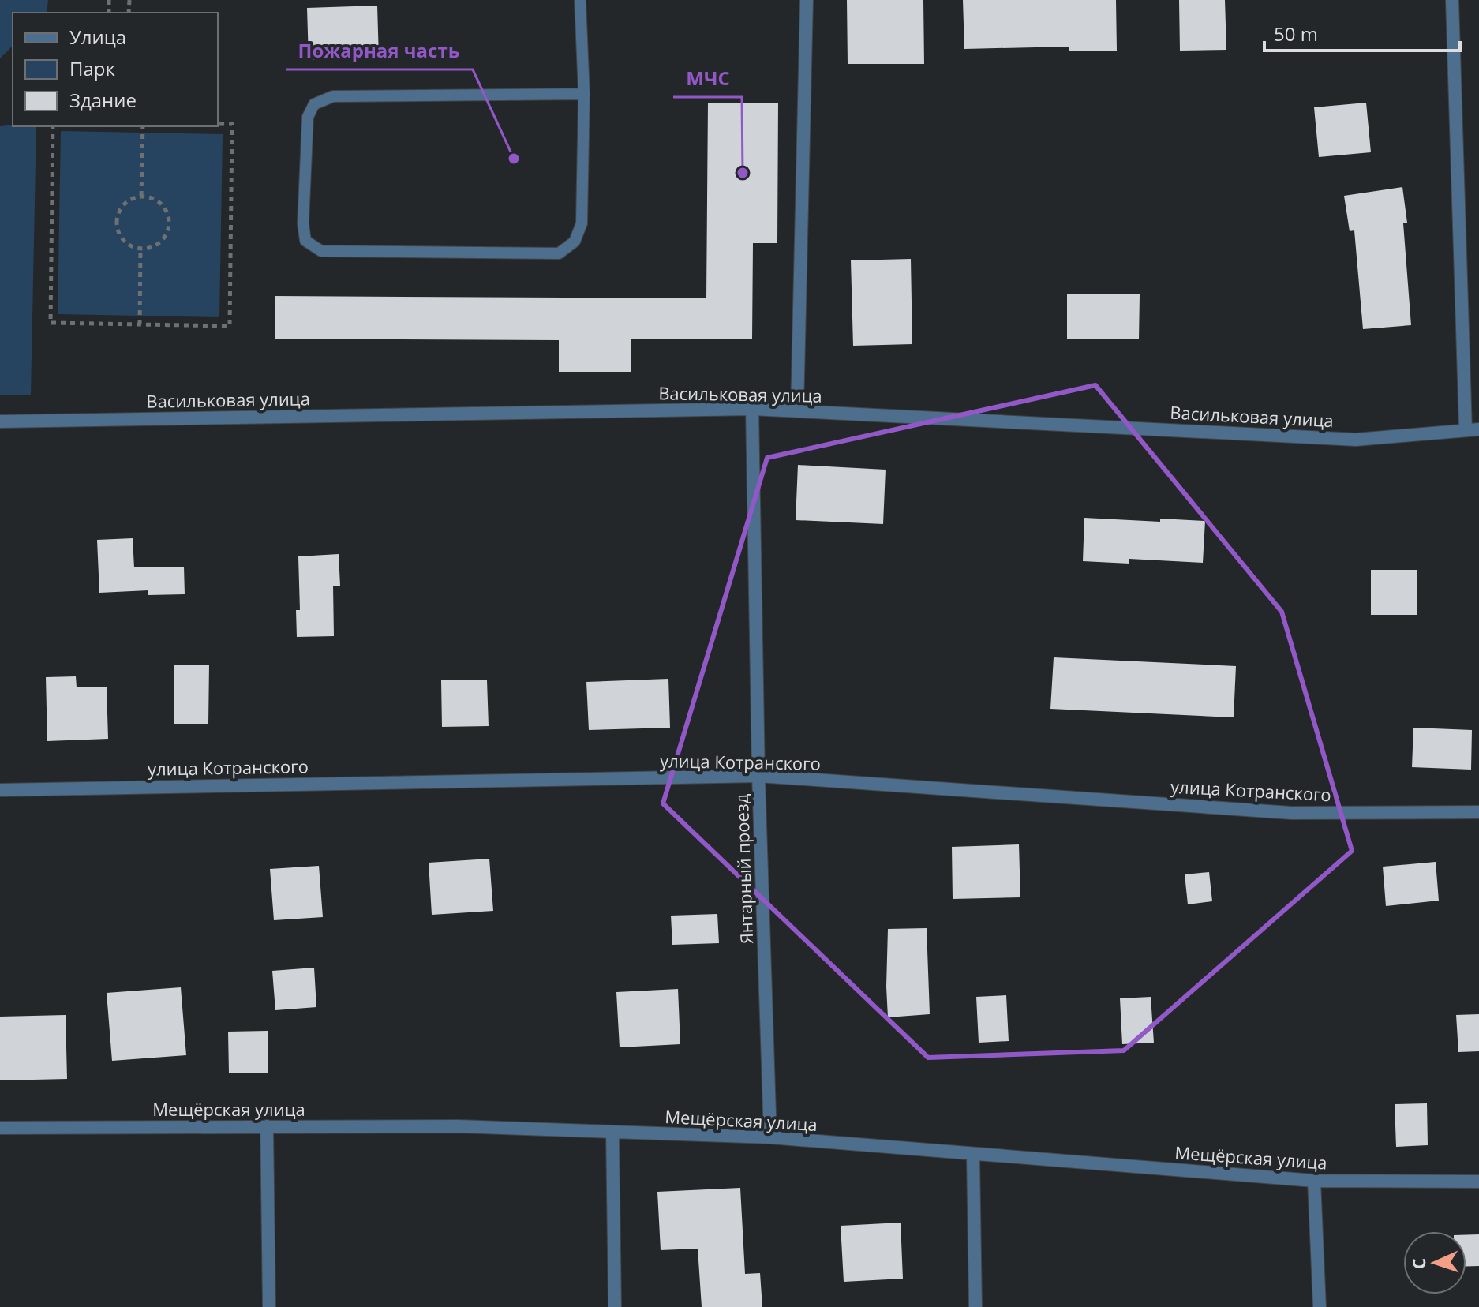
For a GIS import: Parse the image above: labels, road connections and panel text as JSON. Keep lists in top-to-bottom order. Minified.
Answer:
{"streets":{"street":["Васильковая улица","улица Котранского","Янтарный проезд","Мещёрская улица"]},"crossings":[["Васильковая улица","Янтарный проезд"],["улица Котранского","Янтарный проезд"],["Янтарный проезд","Мещёрская улица"]],"places":["Пожарная часть","МЧС"],"legend":["Улица","Парк","Здание"],"scale_bar":"50 m","north":"left"}
